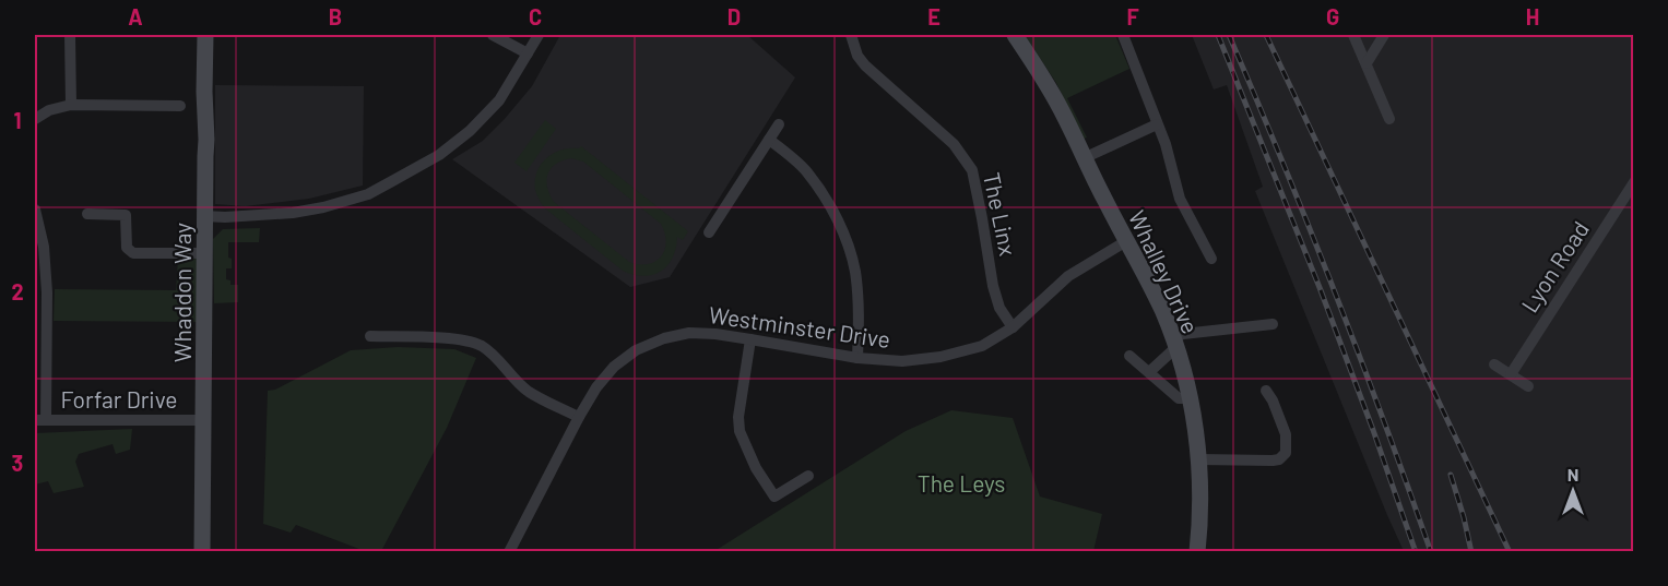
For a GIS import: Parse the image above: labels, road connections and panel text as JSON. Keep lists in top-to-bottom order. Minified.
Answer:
{"streets":{"street":["The Linx","Lyon Road","Whalley Drive","Whaddon Way","Westminster Drive","Forfar Drive"]},"crossings":[["The Linx","Westminster Drive"],["Whalley Drive","Westminster Drive"],["Whaddon Way","Forfar Drive"]],"parks":["The Leys"],"north":"top","grid":{"columns":["A","B","C","D","E","F","G","H"],"rows":["1","2","3"]}}
